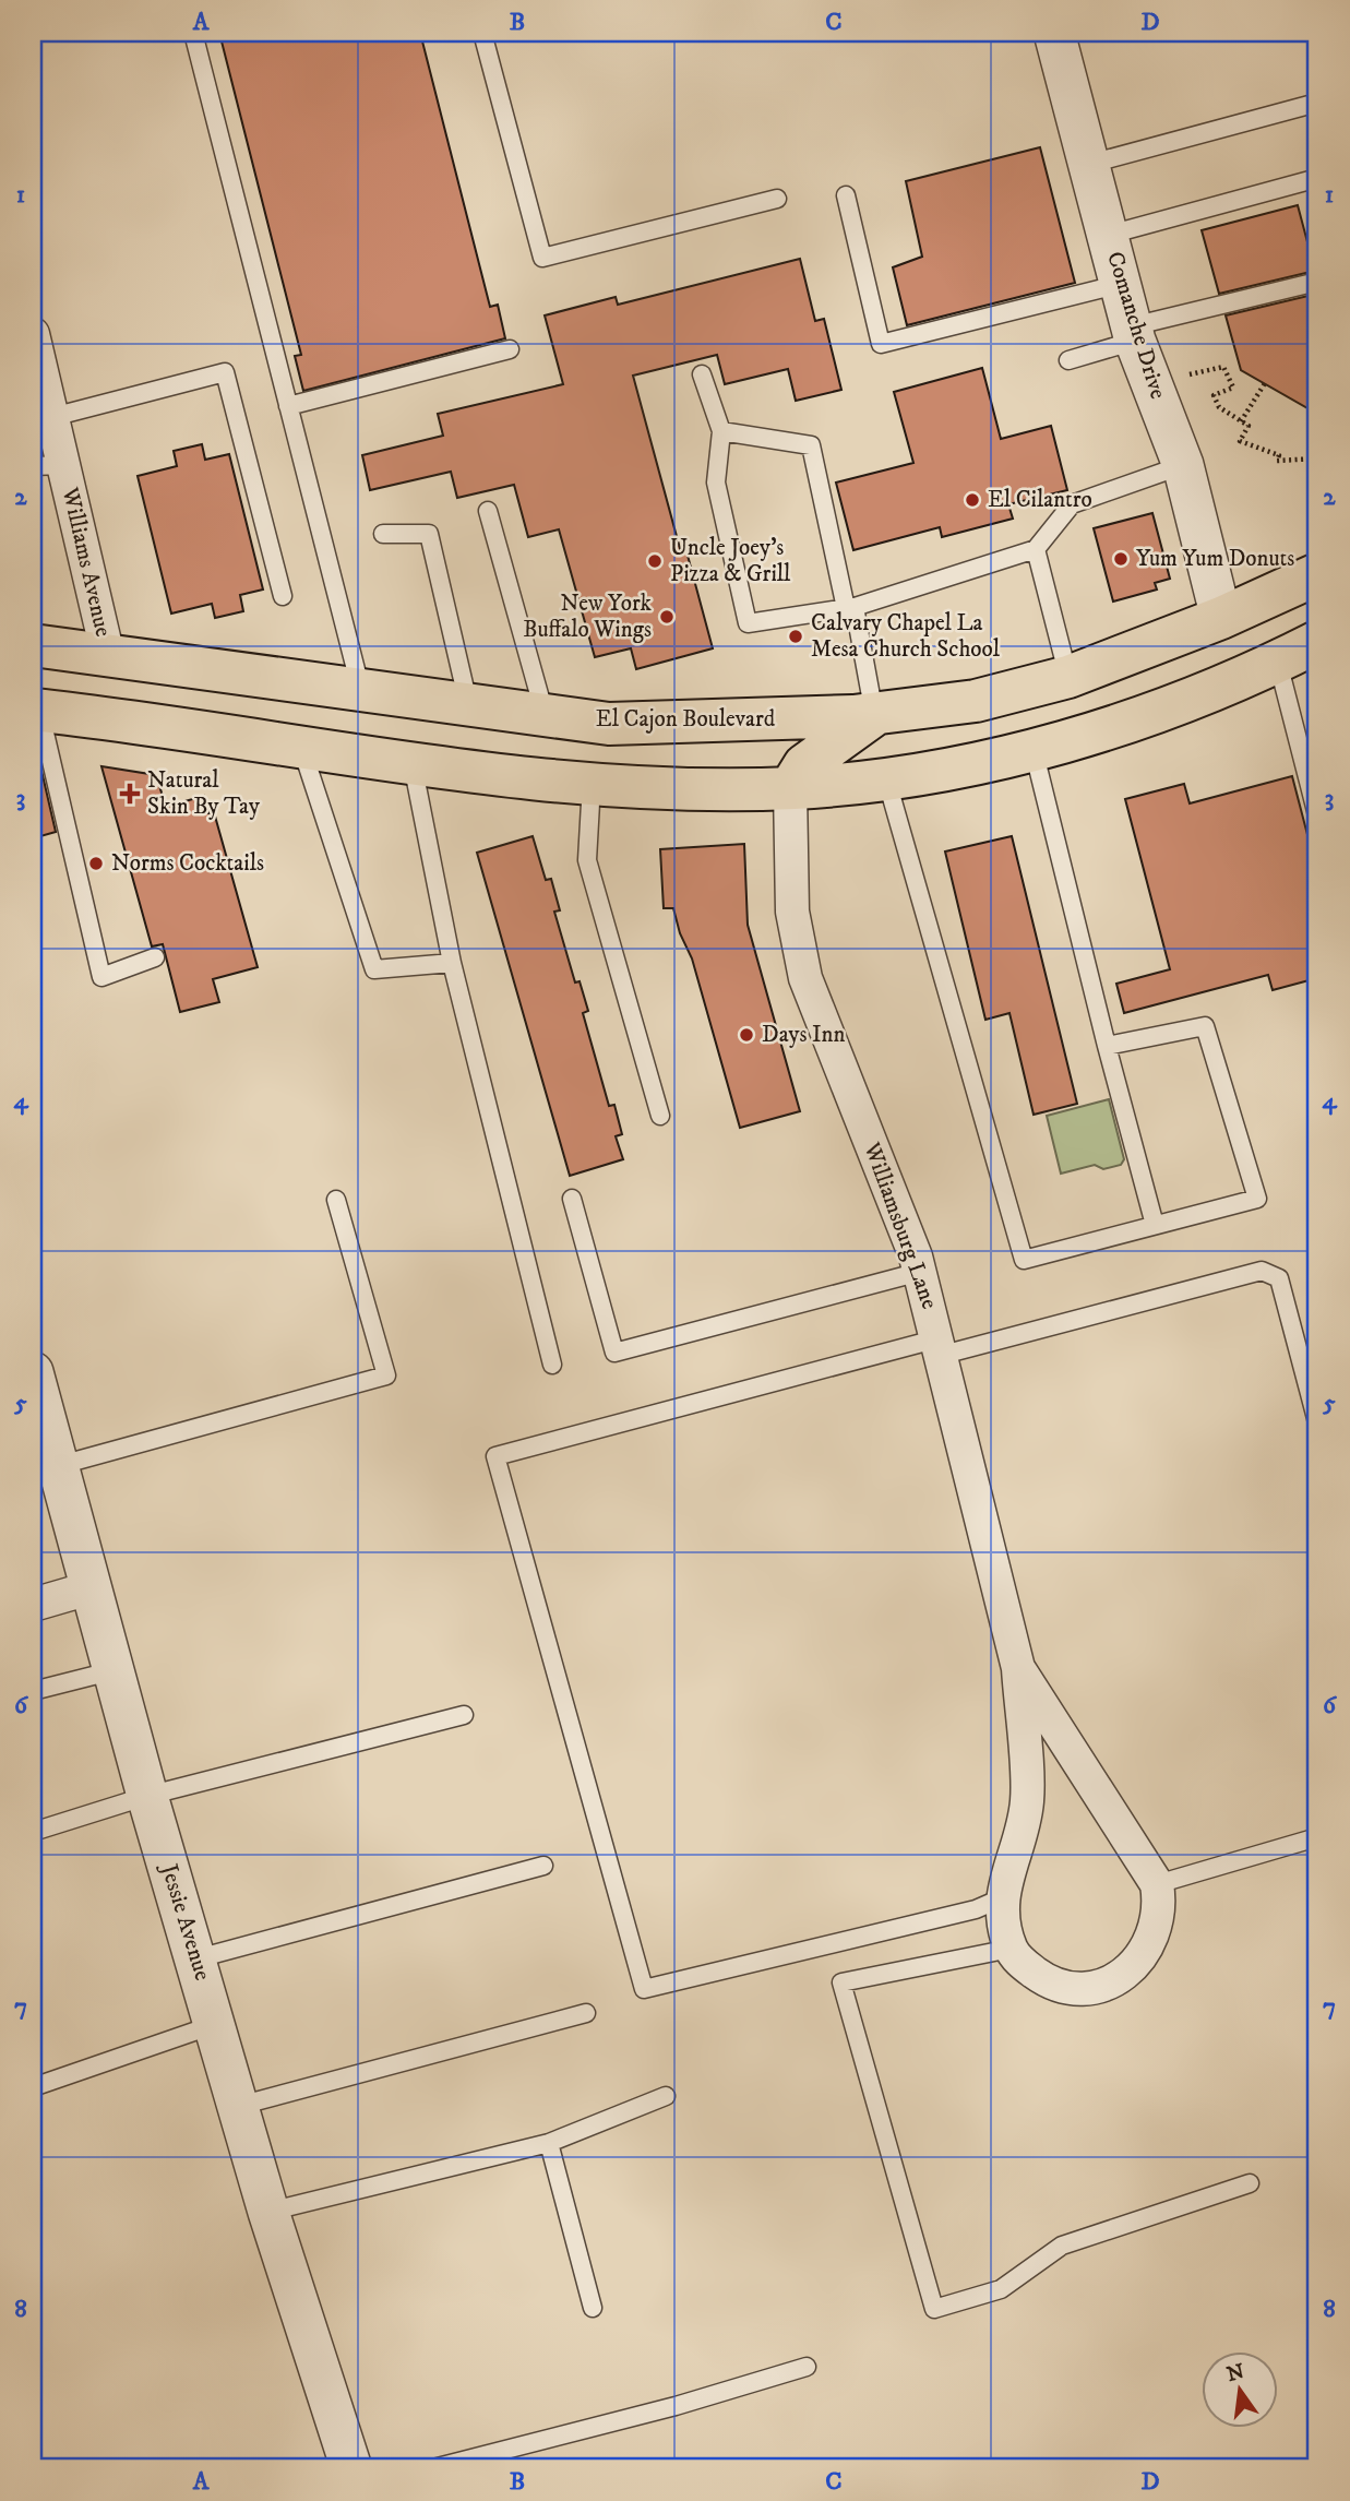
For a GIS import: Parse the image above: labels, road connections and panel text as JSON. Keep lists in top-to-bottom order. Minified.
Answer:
{"streets":{"main road":["El Cajon Boulevard"],"street":["Comanche Drive","Williams Avenue","Williamsburg Lane","Jessie Avenue"]},"crossings":[["Comanche Drive","El Cajon Boulevard"],["Williams Avenue","El Cajon Boulevard"]],"places":{"other":["El Cilantro","Yum Yum Donuts","Uncle Joey's Pizza & Grill","New York Buffalo Wings","Calvary Chapel La Mesa Church School","Norms Cocktails","Days Inn"],"health":["Natural Skin By Tay"]},"north":"top","grid":{"columns":["A","B","C","D"],"rows":["1","2","3","4","5","6","7","8"]}}
